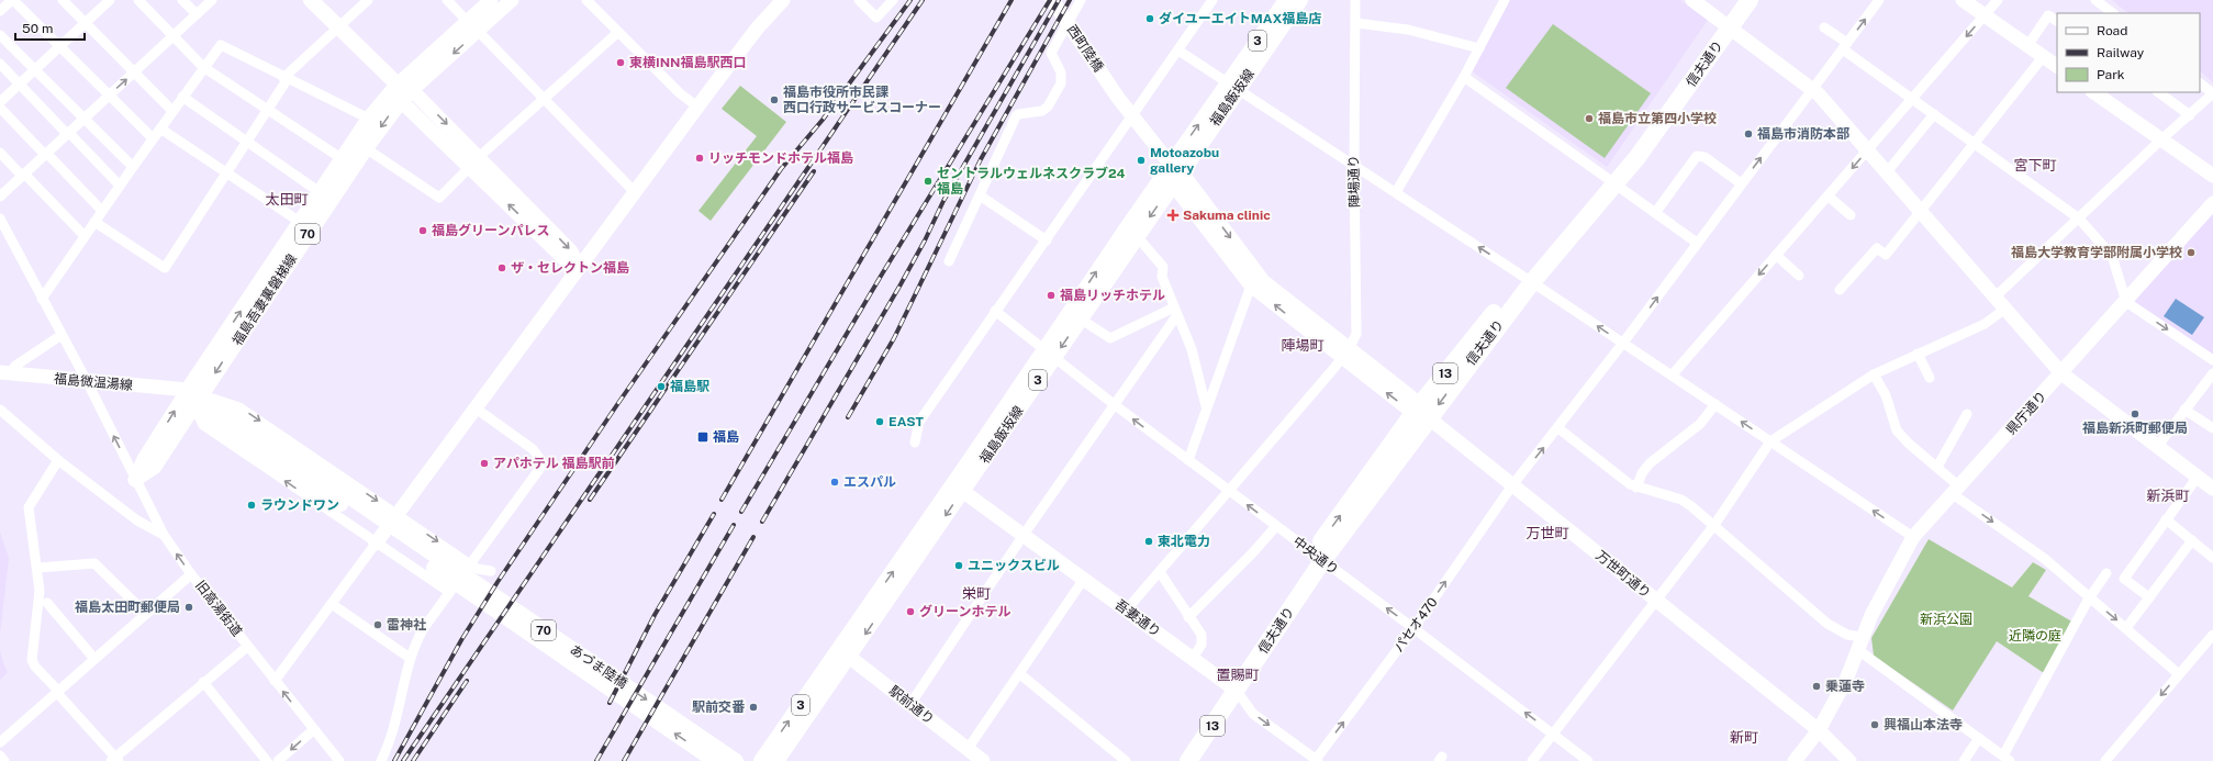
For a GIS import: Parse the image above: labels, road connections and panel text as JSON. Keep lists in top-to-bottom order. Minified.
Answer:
{"streets":{"highway":["信夫通り","13"],"main road":["3","福島飯坂線","70","福島吾妻裏磐梯線","あづま陸橋"],"street":["西町陸橋","陣場通り","福島微温湯線","県庁通り","中央通り","万世町通り","旧高湯街道","吾妻通り","パセオ470","駅前通り"]},"crossings":[["3","西町陸橋"],["3","福島飯坂線"],["西町陸橋","福島飯坂線"],["西町陸橋","陣場通り"],["西町陸橋","万世町通り"],["信夫通り","中央通り"],["信夫通り","万世町通り"],["信夫通り","吾妻通り"],["福島飯坂線","中央通り"],["福島飯坂線","吾妻通り"],["福島飯坂線","駅前通り"],["陣場通り","中央通り"],["陣場通り","万世町通り"],["陣場通り","吾妻通り"],["70","福島吾妻裏磐梯線"],["70","福島微温湯線"],["70","あづま陸橋"],["福島吾妻裏磐梯線","福島微温湯線"],["福島微温湯線","旧高湯街道"],["県庁通り","万世町通り"],["中央通り","パセオ470"],["万世町通り","パセオ470"],["吾妻通り","パセオ470"]],"one_way":["中央通り"],"districts":["宮下町","太田町","陣場町","新浜町","万世町","栄町","置賜町","新町"],"parks":["新浜公園","近隣の庭"],"places":{"other":["ダイユーエイトMAX福島店","東横INN福島駅西口","福島市役所市民課 西口行政サービスコーナー","福島市立第四小学校","福島市消防本部","リッチモンドホテル福島","Motoazobu gallery","セントラルウェルネスクラブ24 福島","福島グリーンパレス","福島大学教育学部附属小学校","ザ・セレクトン福島","福島リッチホテル","福島駅","福島新浜町郵便局","EAST","アパホテル 福島駅前","エスパル","ラウンドワン","東北電力","ユニックスビル","福島太田町郵便局","グリーンホテル","雷神社","乗蓮寺","駅前交番","興福山本法寺"],"health":["Sakuma clinic"],"transit":["福島"]},"legend":["Road","Railway","Park"],"scale_bar":"50 m"}
